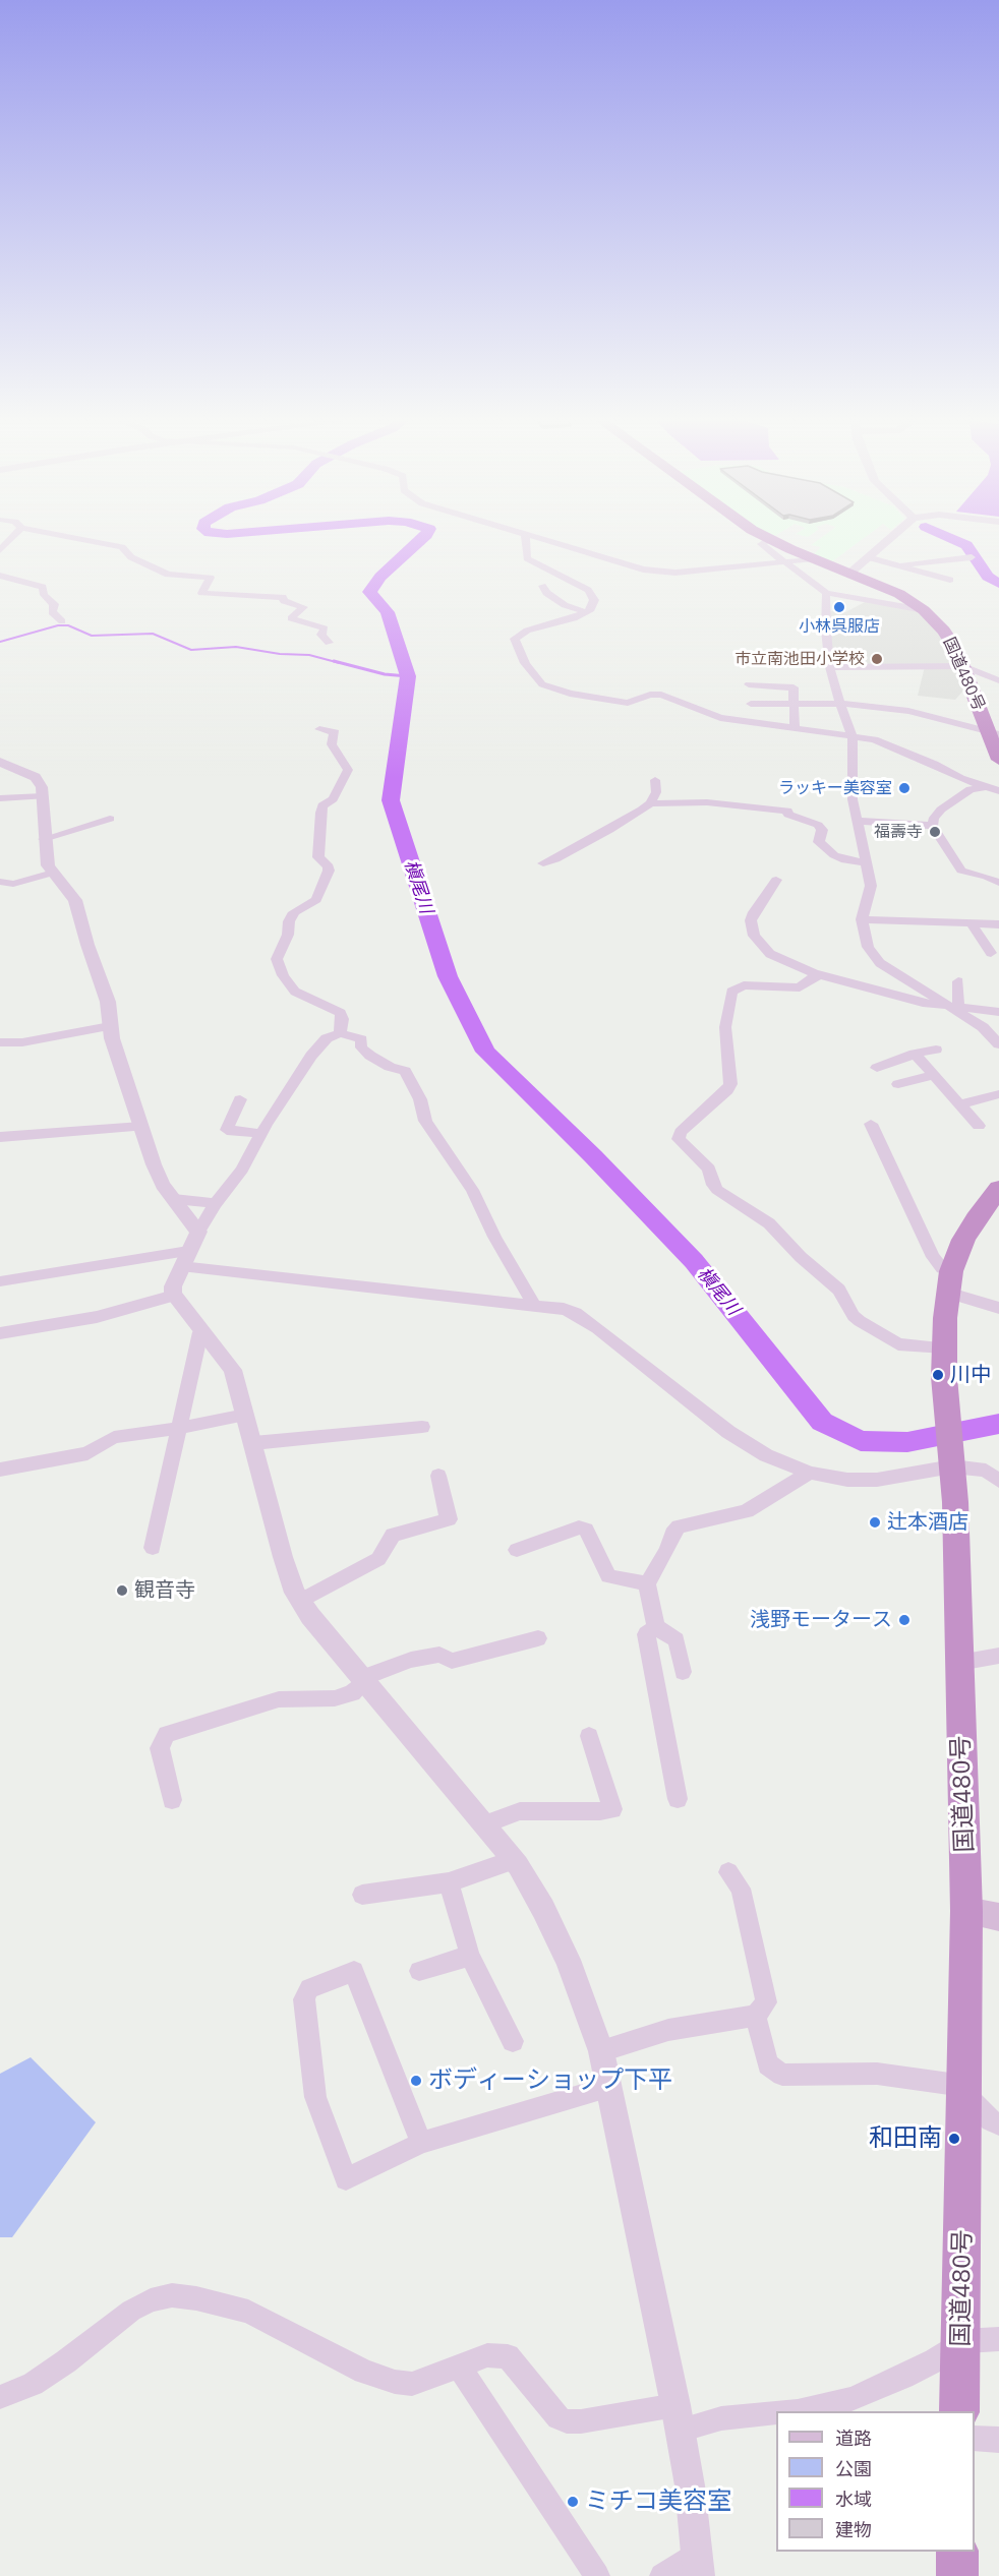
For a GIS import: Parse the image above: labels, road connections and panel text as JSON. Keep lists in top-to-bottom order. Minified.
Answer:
{"streets":{"highway":["国道480号"]},"water":["槇尾川"],"places":["小林呉服店","市立南池田小学校","ラッキー美容室","福壽寺","川中","辻本酒店","観音寺","浅野モータース","ボディーショップ下平","和田南","ミチコ美容室"],"legend":["道路","公園","水域","建物"]}
